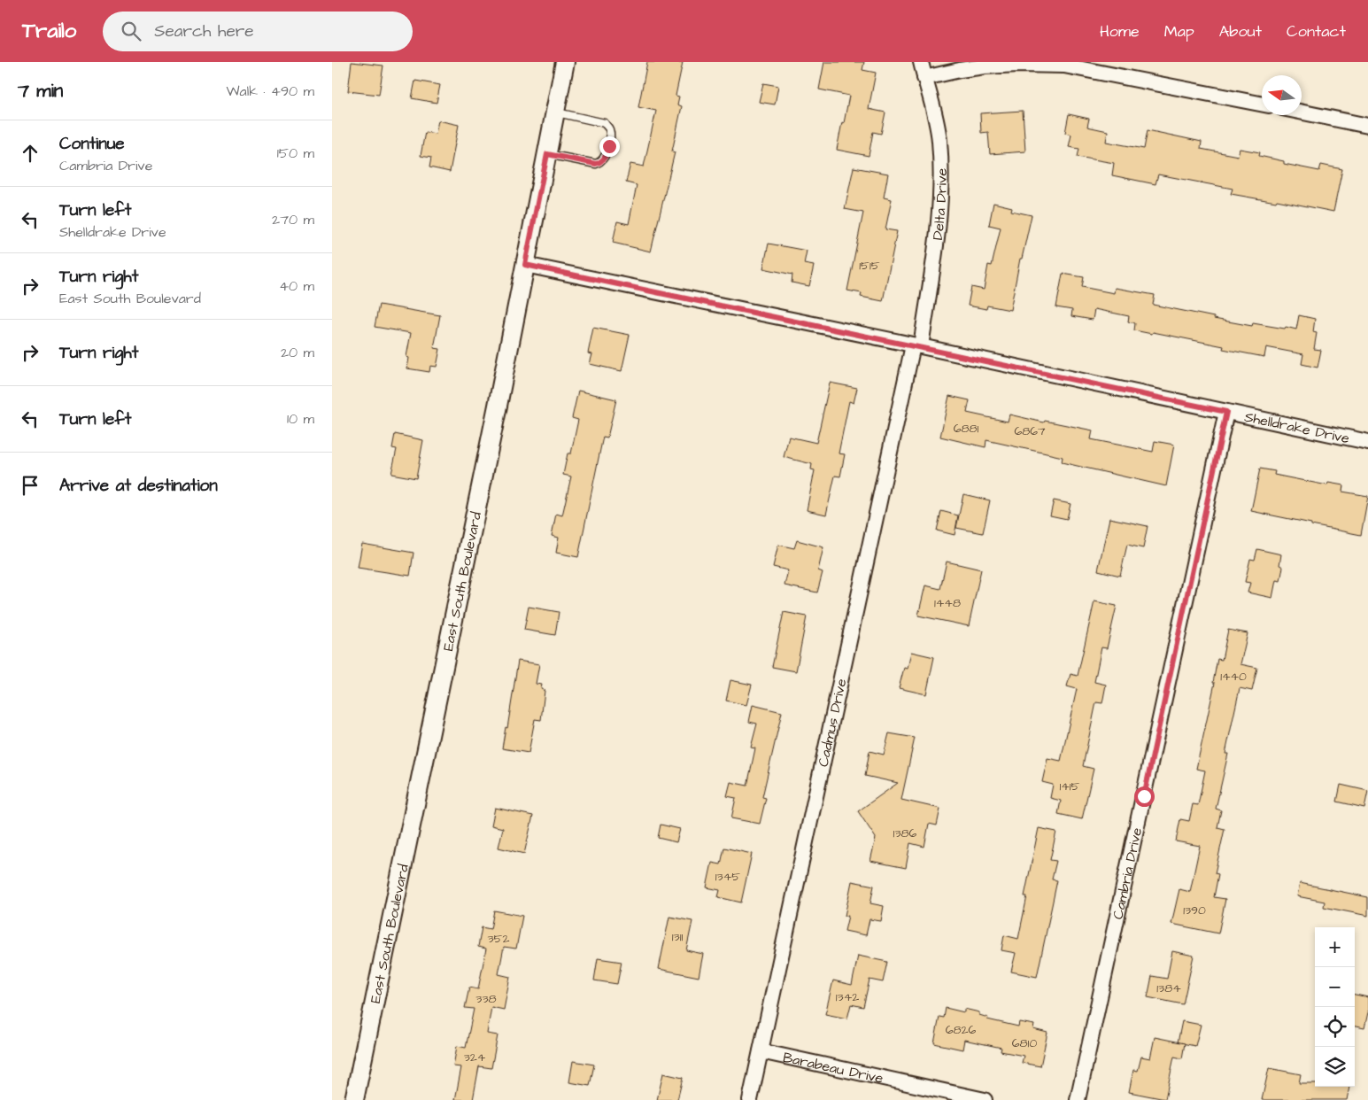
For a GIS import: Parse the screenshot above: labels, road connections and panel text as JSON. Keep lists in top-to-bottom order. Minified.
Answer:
{"streets":{"street":["Delta Drive","Shelldrake Drive","East South Boulevard","Cadmus Drive","Cambria Drive","Barabeau Drive"]},"crossings":[["Delta Drive","Shelldrake Drive"],["Delta Drive","Cadmus Drive"],["Shelldrake Drive","East South Boulevard"],["Shelldrake Drive","Cadmus Drive"],["Shelldrake Drive","Cambria Drive"],["Cadmus Drive","Barabeau Drive"]],"house_numbers":["1515","6881","6867","1448","1440","1415","1386","1345","1390","1311","352","1384","1342","338","6826","6810","324"],"north":"left","page":{"header":"Trailo","search":"Search here","nav":["Home","Map","About","Contact"],"heading":["7 min","Walk · 490 m"],"list":[["Continue","Cambria Drive","150 m"],["Turn left","Shelldrake Drive","270 m"],["Turn right","East South Boulevard","40 m"],["Turn right","20 m"],["Turn left","10 m"],"Arrive at destination"],"map_buttons":["+","−"]}}
